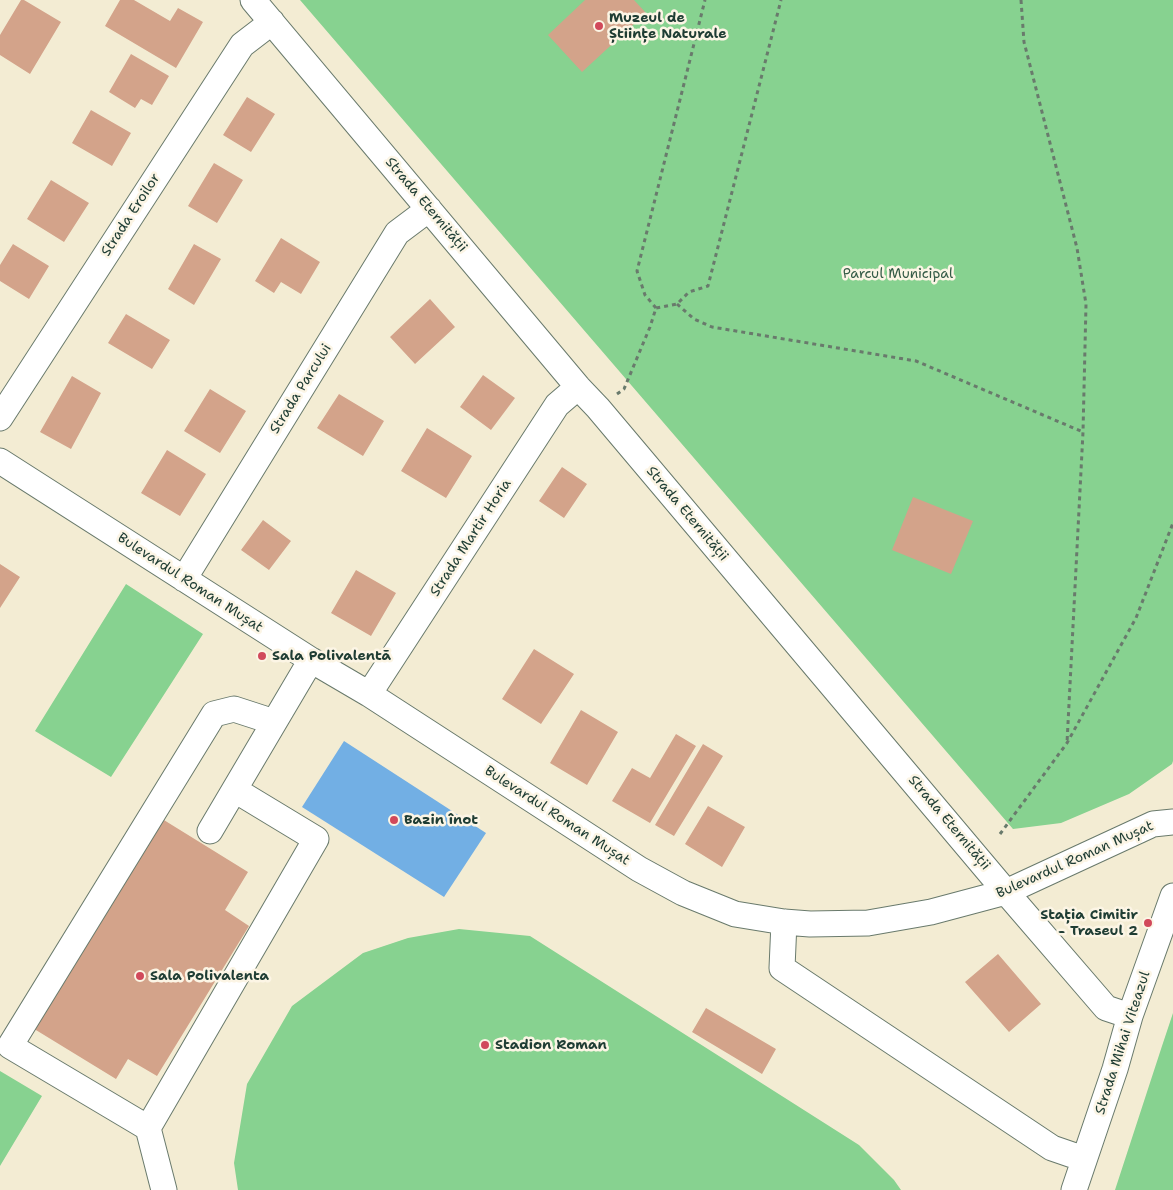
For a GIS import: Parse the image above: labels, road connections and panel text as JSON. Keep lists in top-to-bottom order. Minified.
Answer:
{"streets":{"street":["Strada Eternității","Strada Eroilor","Strada Parcului","Strada Martir Horia","Bulevardul Roman Mușat","Strada Mihai Viteazul"]},"crossings":[["Strada Eternității","Strada Eroilor"],["Strada Eternității","Strada Parcului"],["Strada Eternității","Strada Martir Horia"],["Strada Eternității","Bulevardul Roman Mușat"],["Strada Eternității","Strada Mihai Viteazul"],["Strada Parcului","Bulevardul Roman Mușat"],["Strada Martir Horia","Bulevardul Roman Mușat"]],"parks":["Parcul Municipal"],"places":["Muzeul de Științe Naturale","Sala Polivalentă","Bazin înot","Stația Cimitir - Traseul 2","Sala Polivalenta","Stadion Roman"]}
